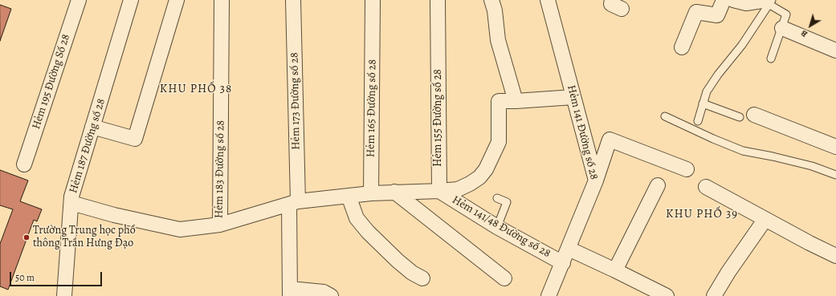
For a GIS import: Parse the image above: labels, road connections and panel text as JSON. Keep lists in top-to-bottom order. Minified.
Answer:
{"streets":{"street":["Hẻm 195 Đường Số 28","Hẻm 173 Đường số 28","Hẻm 165 Đường số 28","Hẻm 155 Đường số 28","Hẻm 141 Đường số 28","Hẻm 187 Đường số 28","Hẻm 183 Đường số 28","Hẻm 141/48 Đường số 28"]},"crossings":[["Hẻm 155 Đường số 28","Hẻm 141/48 Đường số 28"],["Hẻm 141 Đường số 28","Hẻm 141/48 Đường số 28"],["Hẻm 187 Đường số 28","Hẻm 183 Đường số 28"]],"districts":["KHU PHỐ 38","KHU PHỐ 39"],"places":["Trường Trung học phổ thông Trần Hưng Đạo"],"scale_bar":"50 m","north":"bottom left"}
